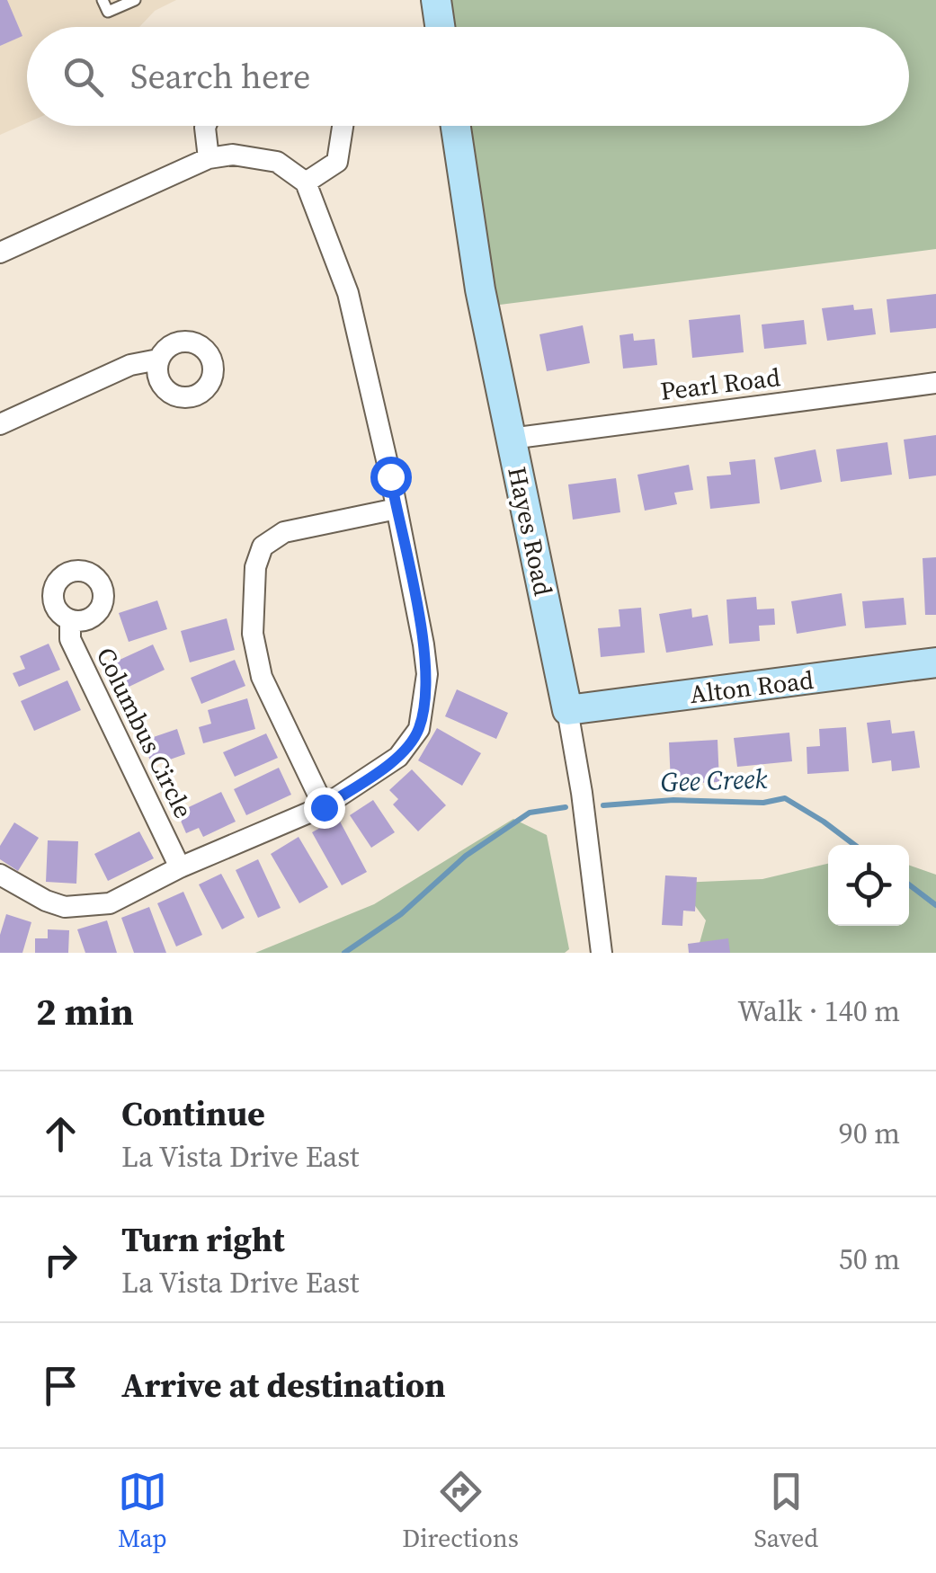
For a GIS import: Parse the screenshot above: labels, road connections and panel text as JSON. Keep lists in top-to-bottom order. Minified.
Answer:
{"streets":{"street":["Pearl Road","Hayes Road","Alton Road","Columbus Circle"]},"crossings":[["Pearl Road","Hayes Road"],["Hayes Road","Alton Road"]],"water":["Gee Creek"],"page":{"search":"Search here","heading":["2 min","Walk · 140 m"],"list":[["Continue","La Vista Drive East","90 m"],["Turn right","La Vista Drive East","50 m"],"Arrive at destination"],"nav":["Map","Directions","Saved"]}}
